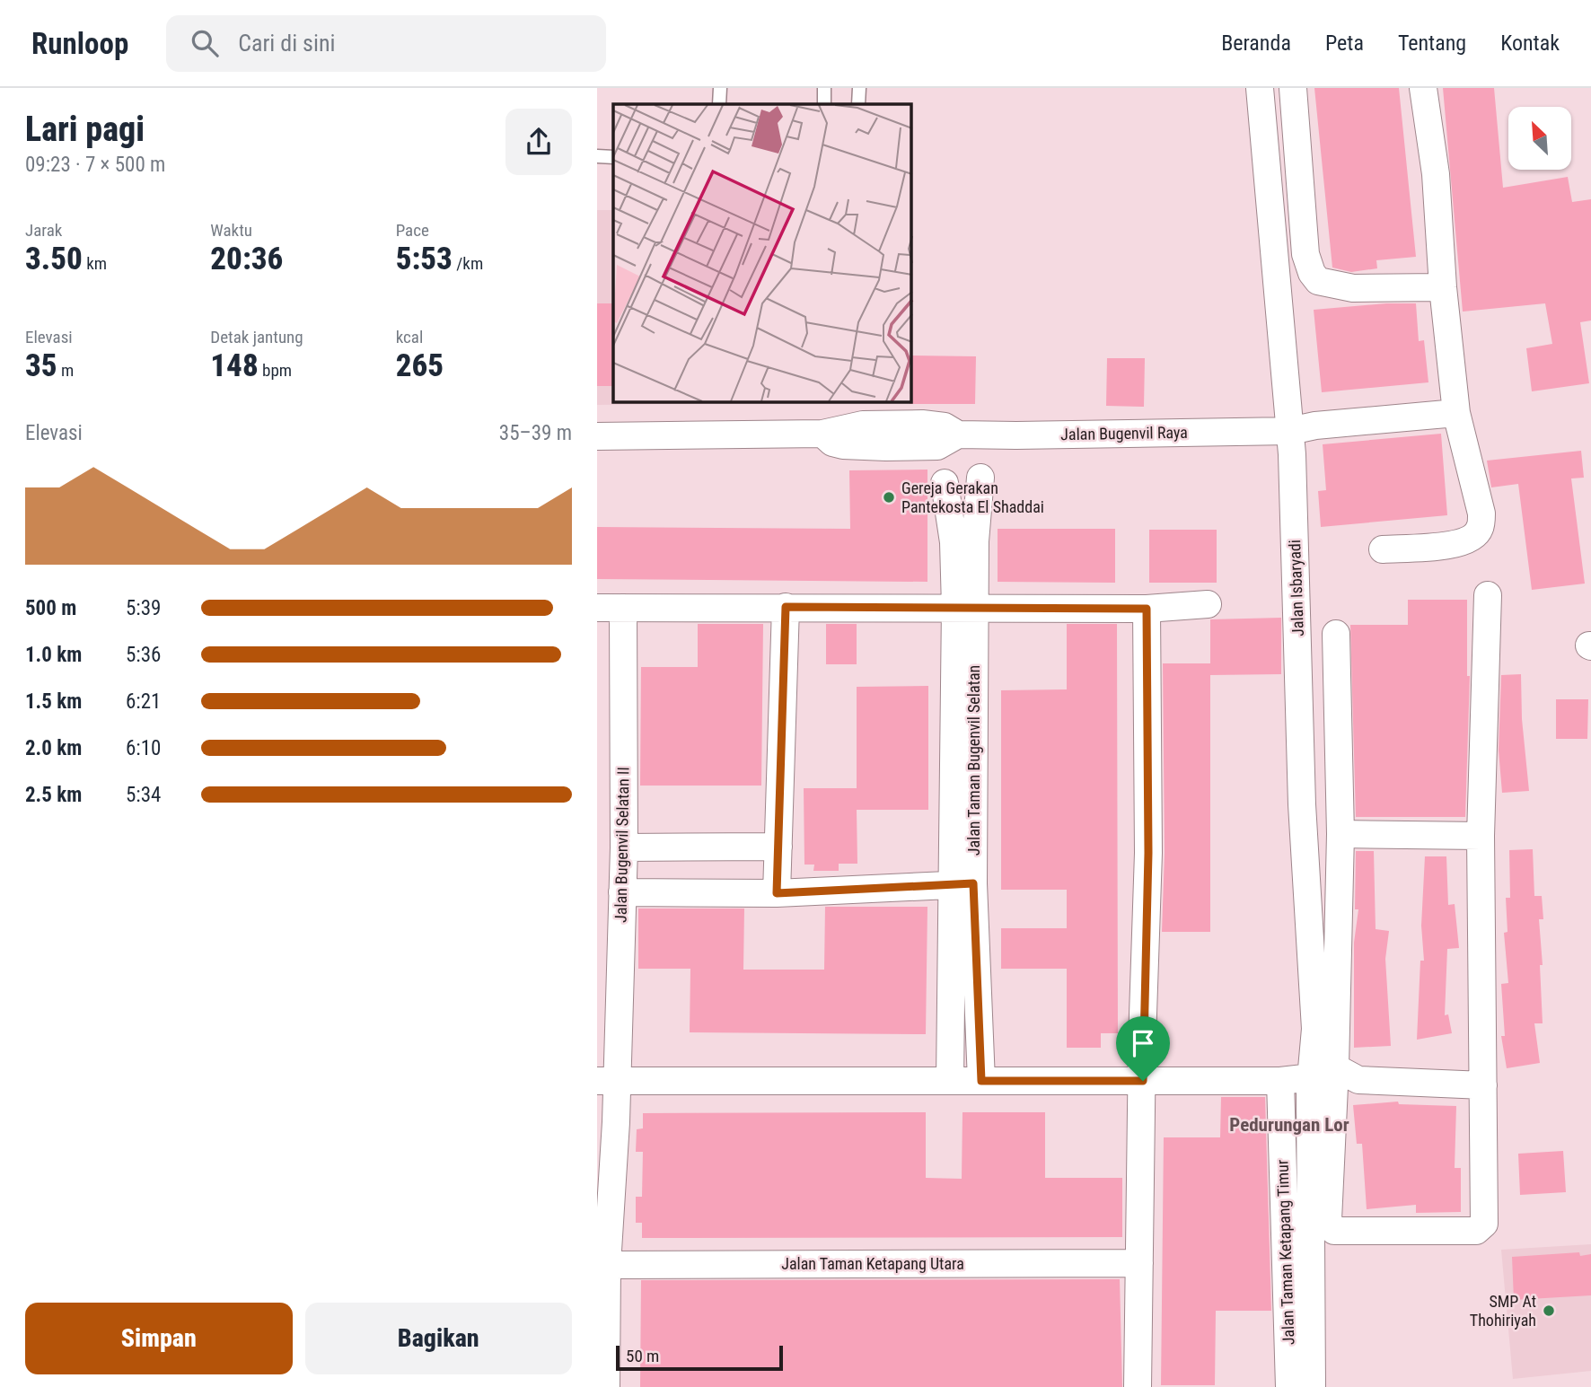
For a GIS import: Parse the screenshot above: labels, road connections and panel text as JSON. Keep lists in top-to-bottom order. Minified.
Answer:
{"streets":{"street":["Jalan Bugenvil Raya","Jalan Isbaryadi","Jalan Taman Bugenvil Selatan","Jalan Bugenvil Selatan II","Jalan Taman Ketapang Timur","Jalan Taman Ketapang Utara"]},"crossings":[["Jalan Bugenvil Raya","Jalan Isbaryadi"],["Jalan Bugenvil Selatan II","Jalan Taman Ketapang Utara"]],"districts":["Pedurungan Lor"],"places":["Gereja Gerakan Pantekosta El Shaddai","SMP At Thohiriyah"],"scale_bar":"50 m","north":"top left","page":{"header":"Runloop","search":"Cari di sini","nav":["Beranda","Peta","Tentang","Kontak"],"heading":["Lari pagi","09:23 · 7 × 500 m"],"stats":[["Jarak","3.50 km"],["Waktu","20:36"],["Pace","5:53 /km"],["Elevasi","35 m"],["Detak jantung","148 bpm"],["kcal","265"]],"chart":["Elevasi","35–39 m"],"list":[{"name":"500 m","note":"5:39"},{"name":"1.0 km","note":"5:36"},{"name":"1.5 km","note":"6:21"},{"name":"2.0 km","note":"6:10"},{"name":"2.5 km","note":"5:34"}],"buttons":["Simpan","Bagikan"],"scale":"50 m"}}
